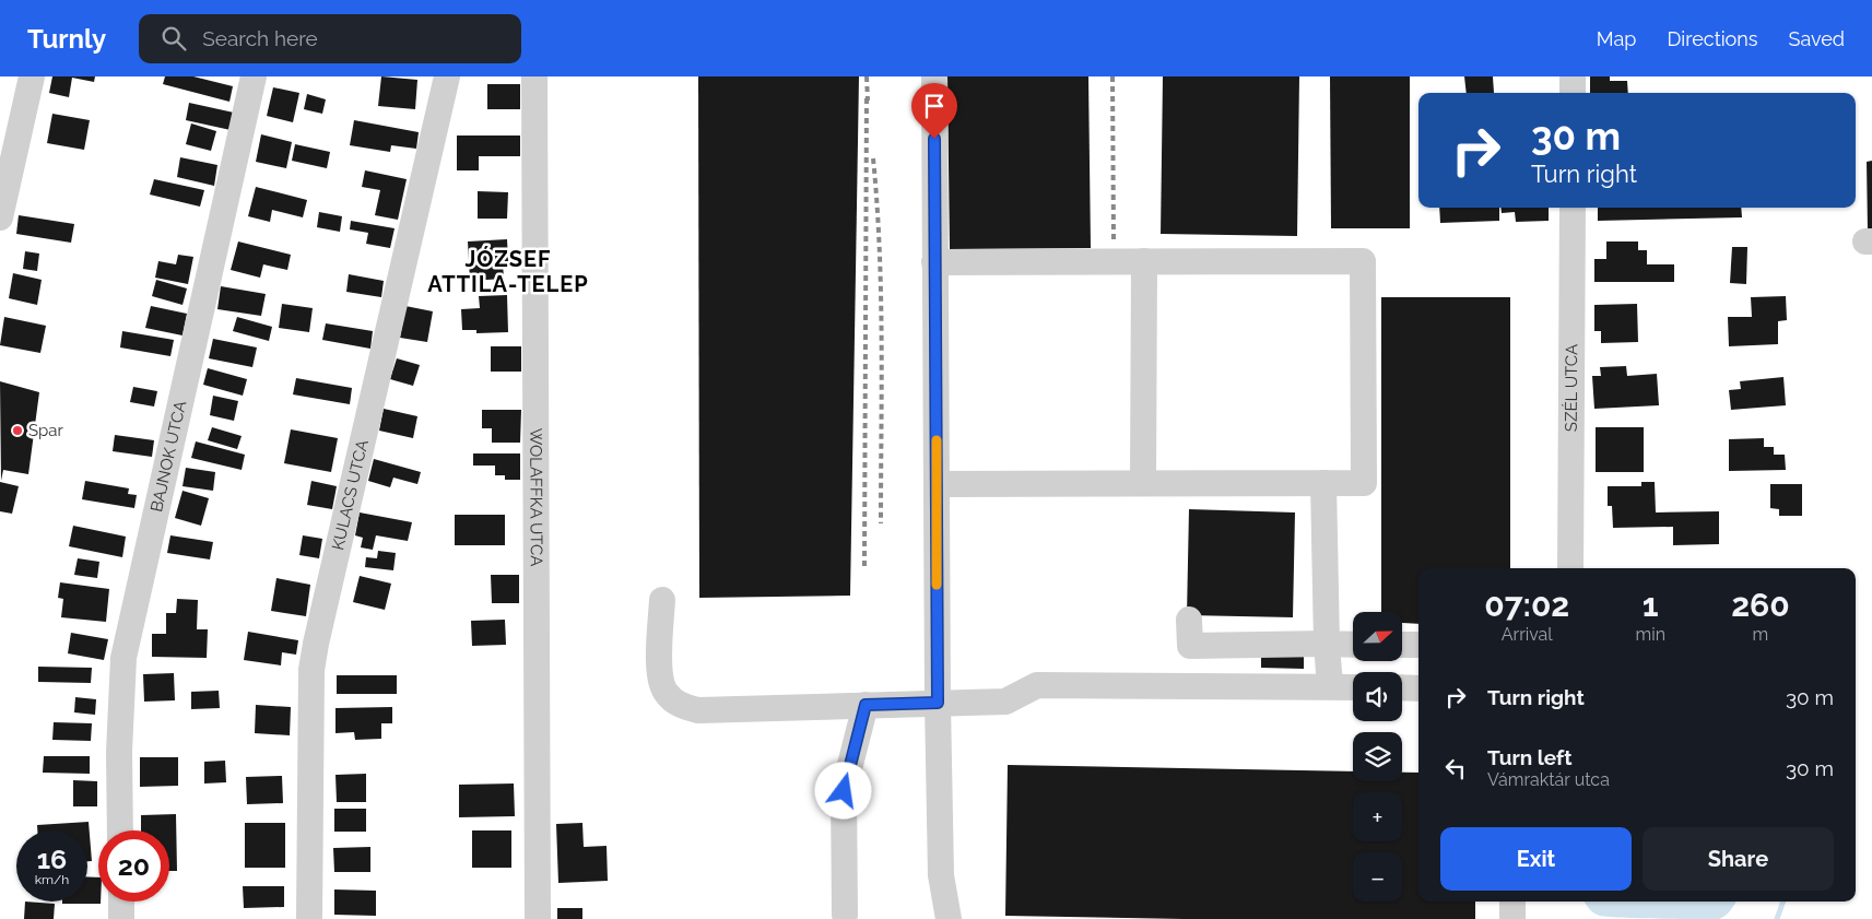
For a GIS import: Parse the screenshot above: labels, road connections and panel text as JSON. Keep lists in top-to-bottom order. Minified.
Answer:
{"streets":{"street":["SZÉL UTCA","BAJNOK UTCA","KULACS UTCA","WOLAFFKA UTCA"]},"districts":["JÓZSEF ATTILA-TELEP"],"places":["Spar"],"north":"right","page":{"header":"Turnly","search":"Search here","nav":["Map","Directions","Saved"],"turn":["30 m","Turn right"],"eta":["07:02","Arrival","1","min","260","m"],"map_buttons":["+","−"],"list":[{"name":"Turn right","value":"30 m"},{"name":"Turn left","note":"Vámraktár utca","value":"30 m"}],"buttons":["Exit","Share"],"speed":"16 km/h","limit":"20"}}
